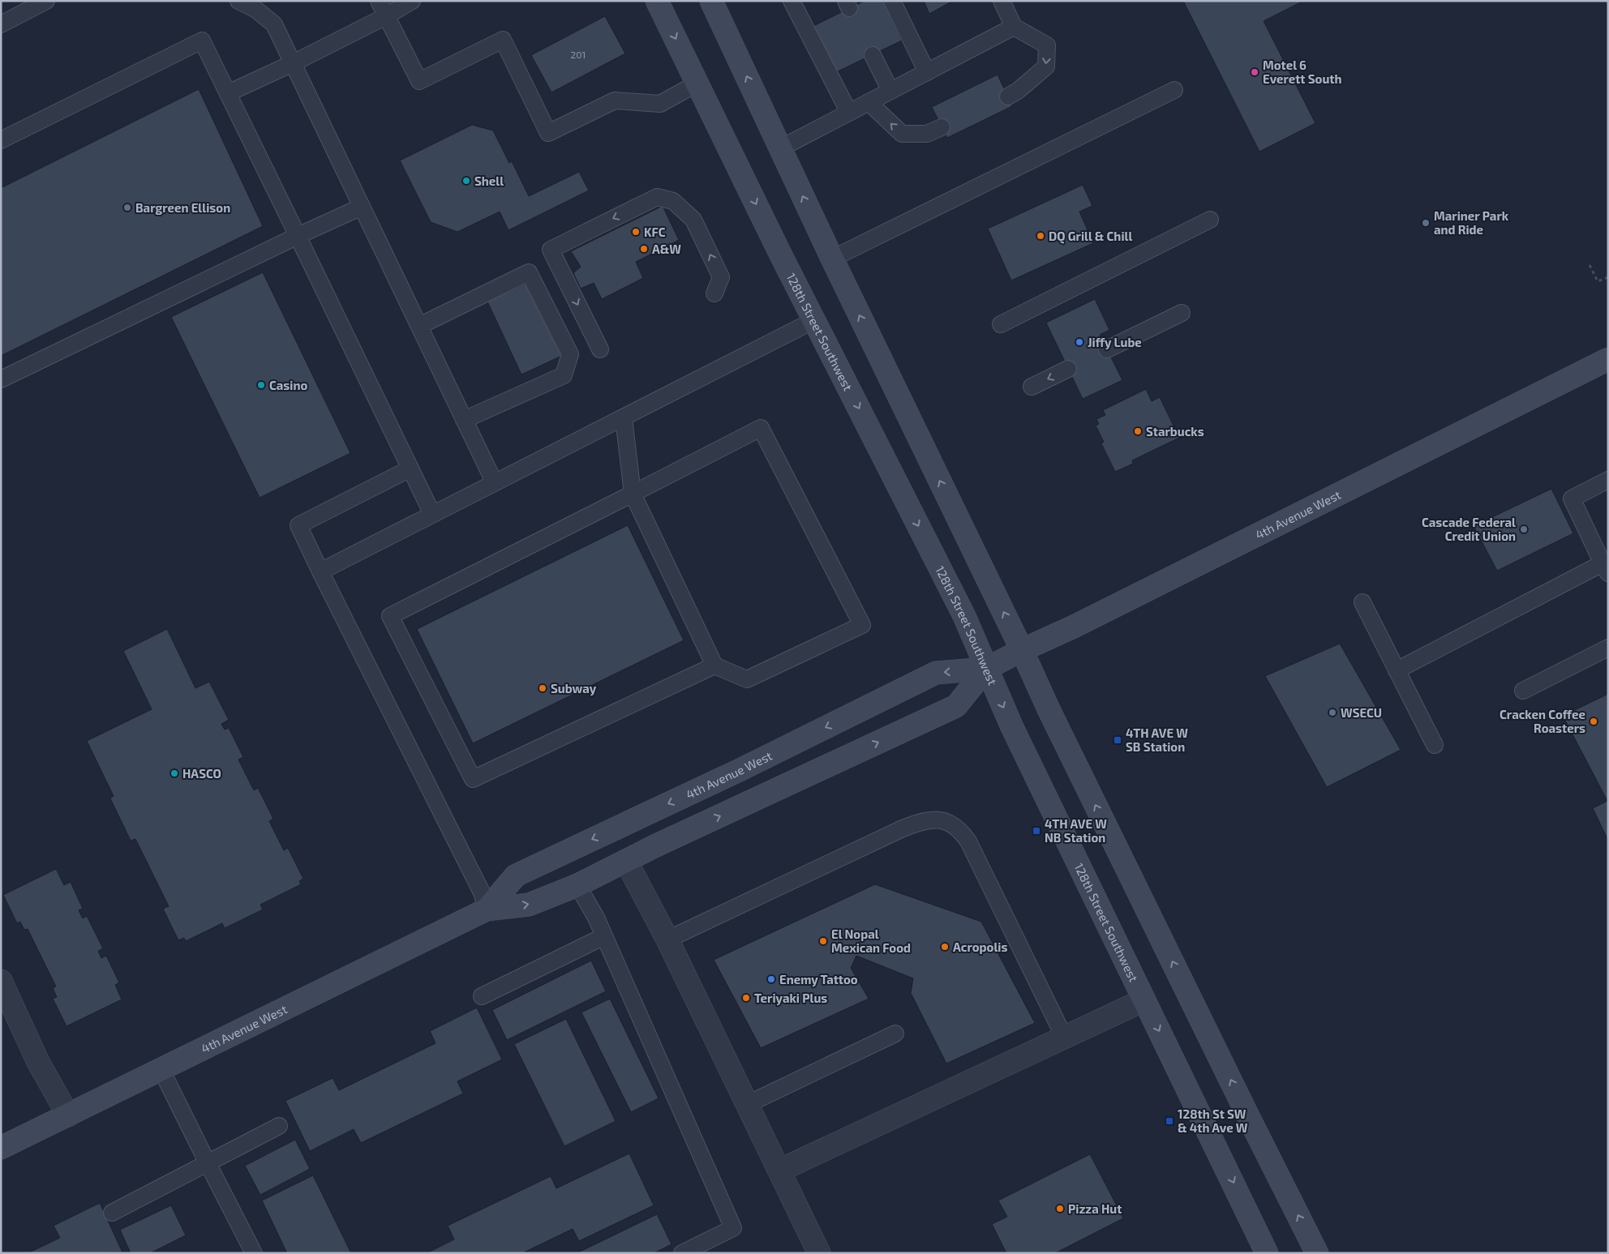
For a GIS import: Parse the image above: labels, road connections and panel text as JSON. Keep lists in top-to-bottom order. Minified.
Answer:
{"streets":{"main road":["128th Street Southwest","4th Avenue West"]},"crossings":[["128th Street Southwest","4th Avenue West"]],"places":{"other":["Motel 6 Everett South","Shell","Bargreen Ellison","Mariner Park and Ride","KFC","DQ Grill & Chill","A&W","Jiffy Lube","Casino","Starbucks","Cascade Federal Credit Union","Subway","WSECU","Cracken Coffee Roasters","HASCO","El Nopal Mexican Food","Acropolis","Enemy Tattoo","Teriyaki Plus","Pizza Hut"],"transit":["4TH AVE W SB Station","4TH AVE W NB Station","128th St SW & 4th Ave W"]},"house_numbers":["201"]}
